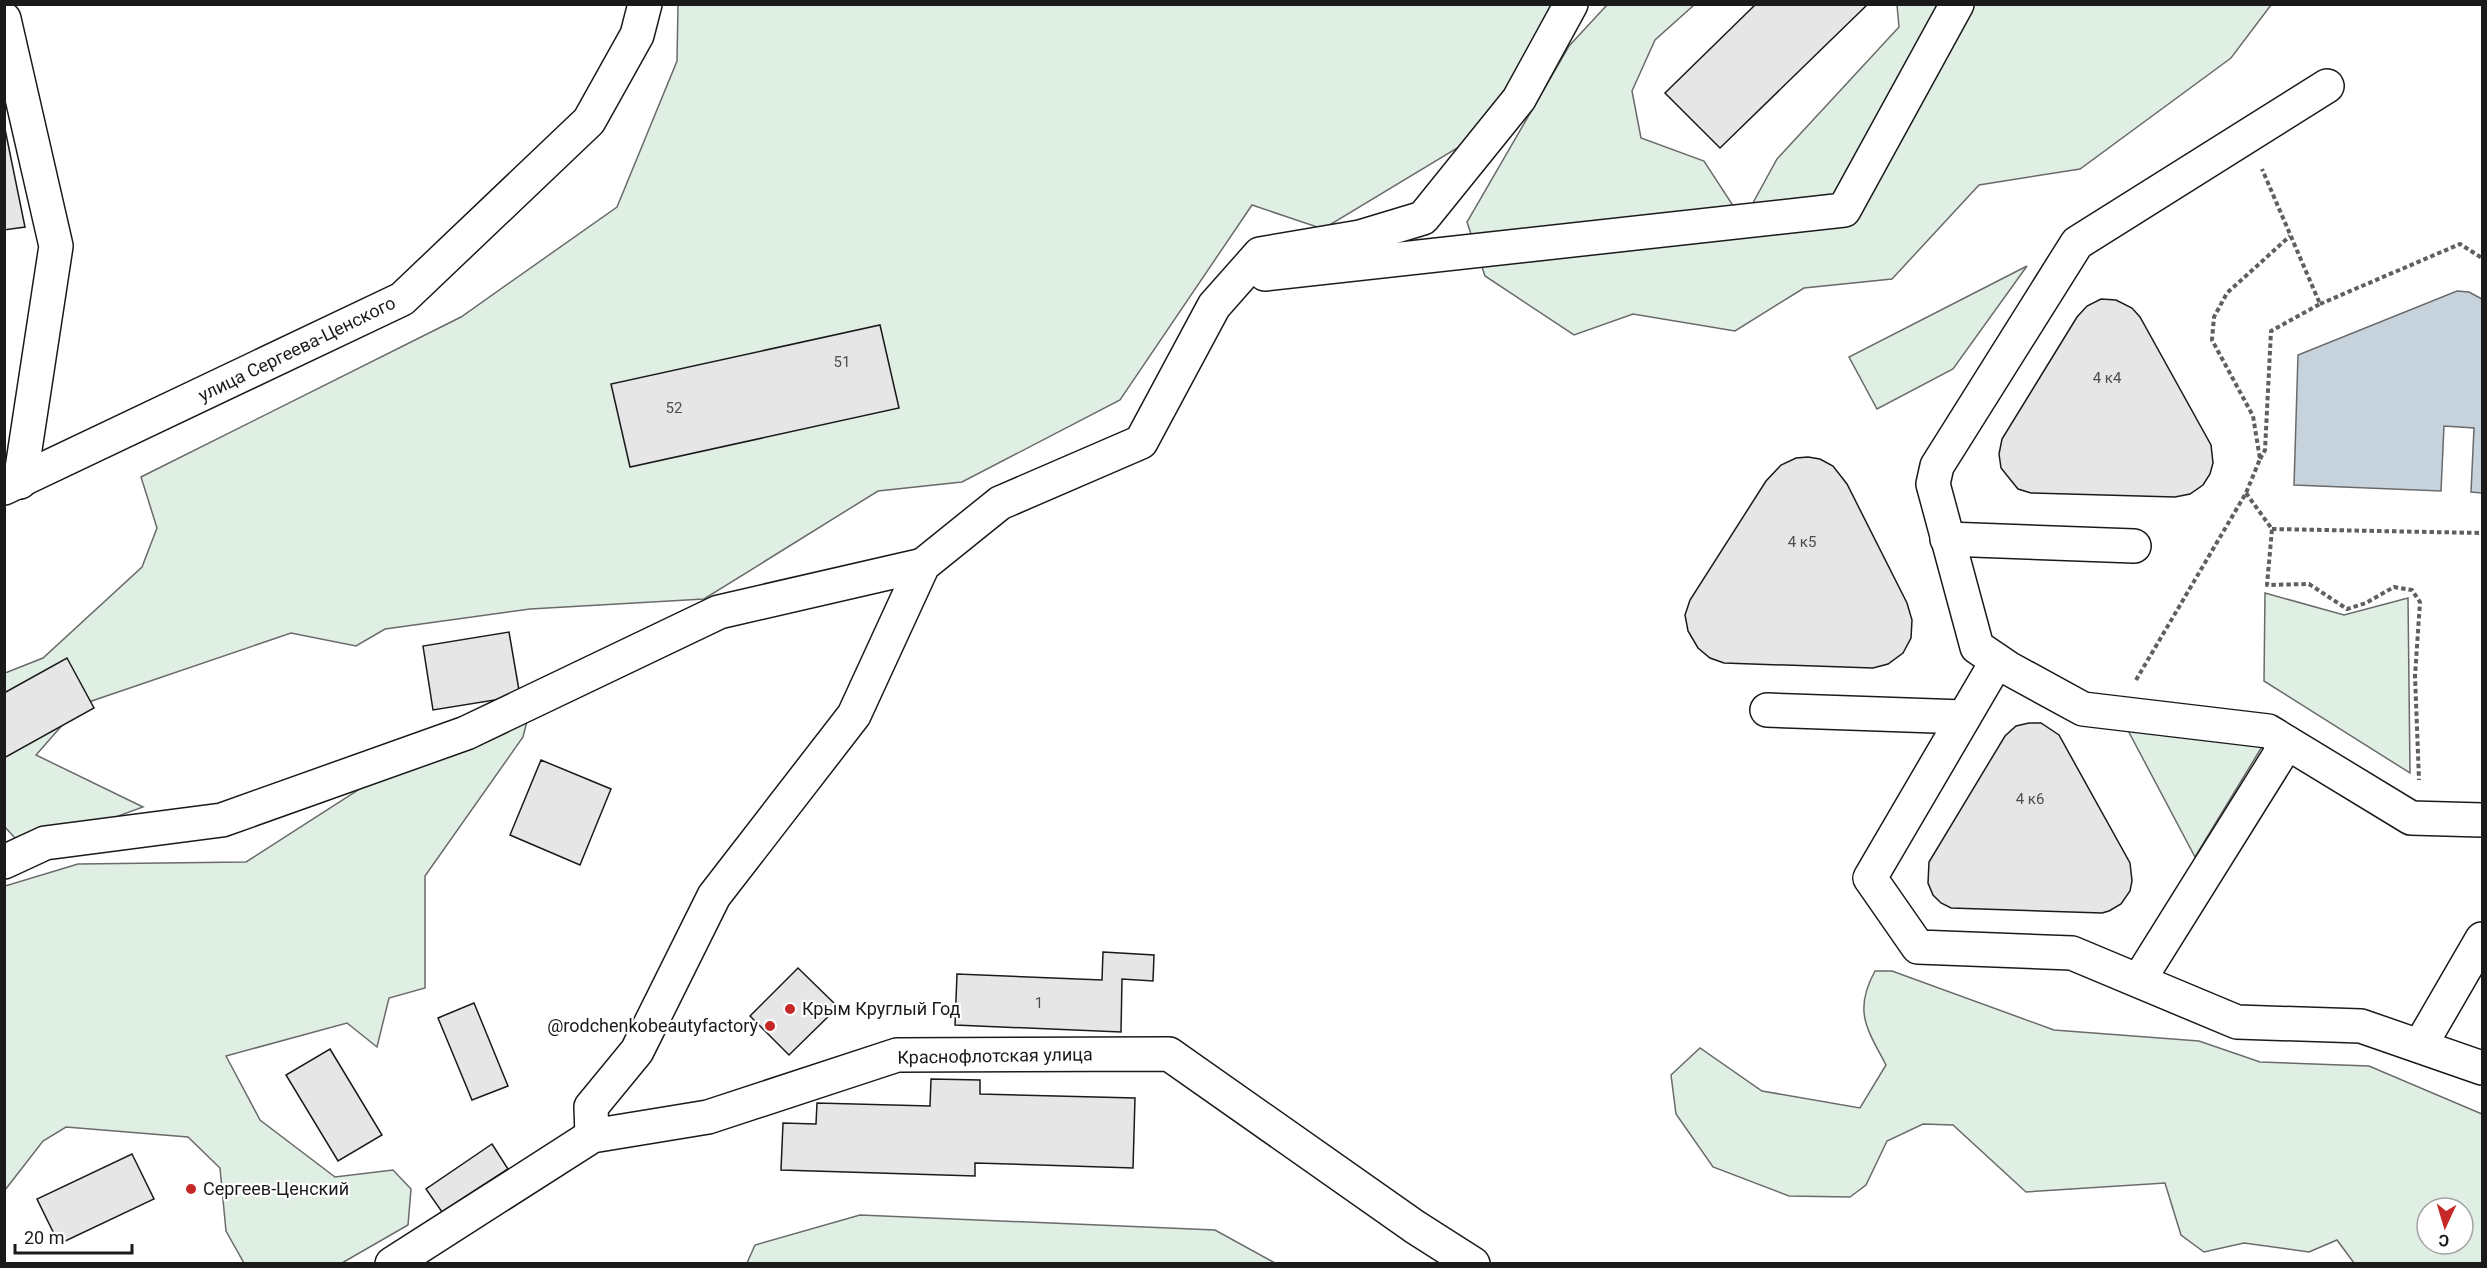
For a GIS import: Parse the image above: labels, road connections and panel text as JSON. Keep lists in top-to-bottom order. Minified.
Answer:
{"streets":{"street":["улица Сергеева-Ценского","Краснофлотская улица"]},"places":["Крым Круглый Год","@rodchenkobeautyfactory","Сергеев-Ценский"],"house_numbers":["51","4 к4","52","4 к5","4 к6","1"],"scale_bar":"20 m","north":"bottom"}
